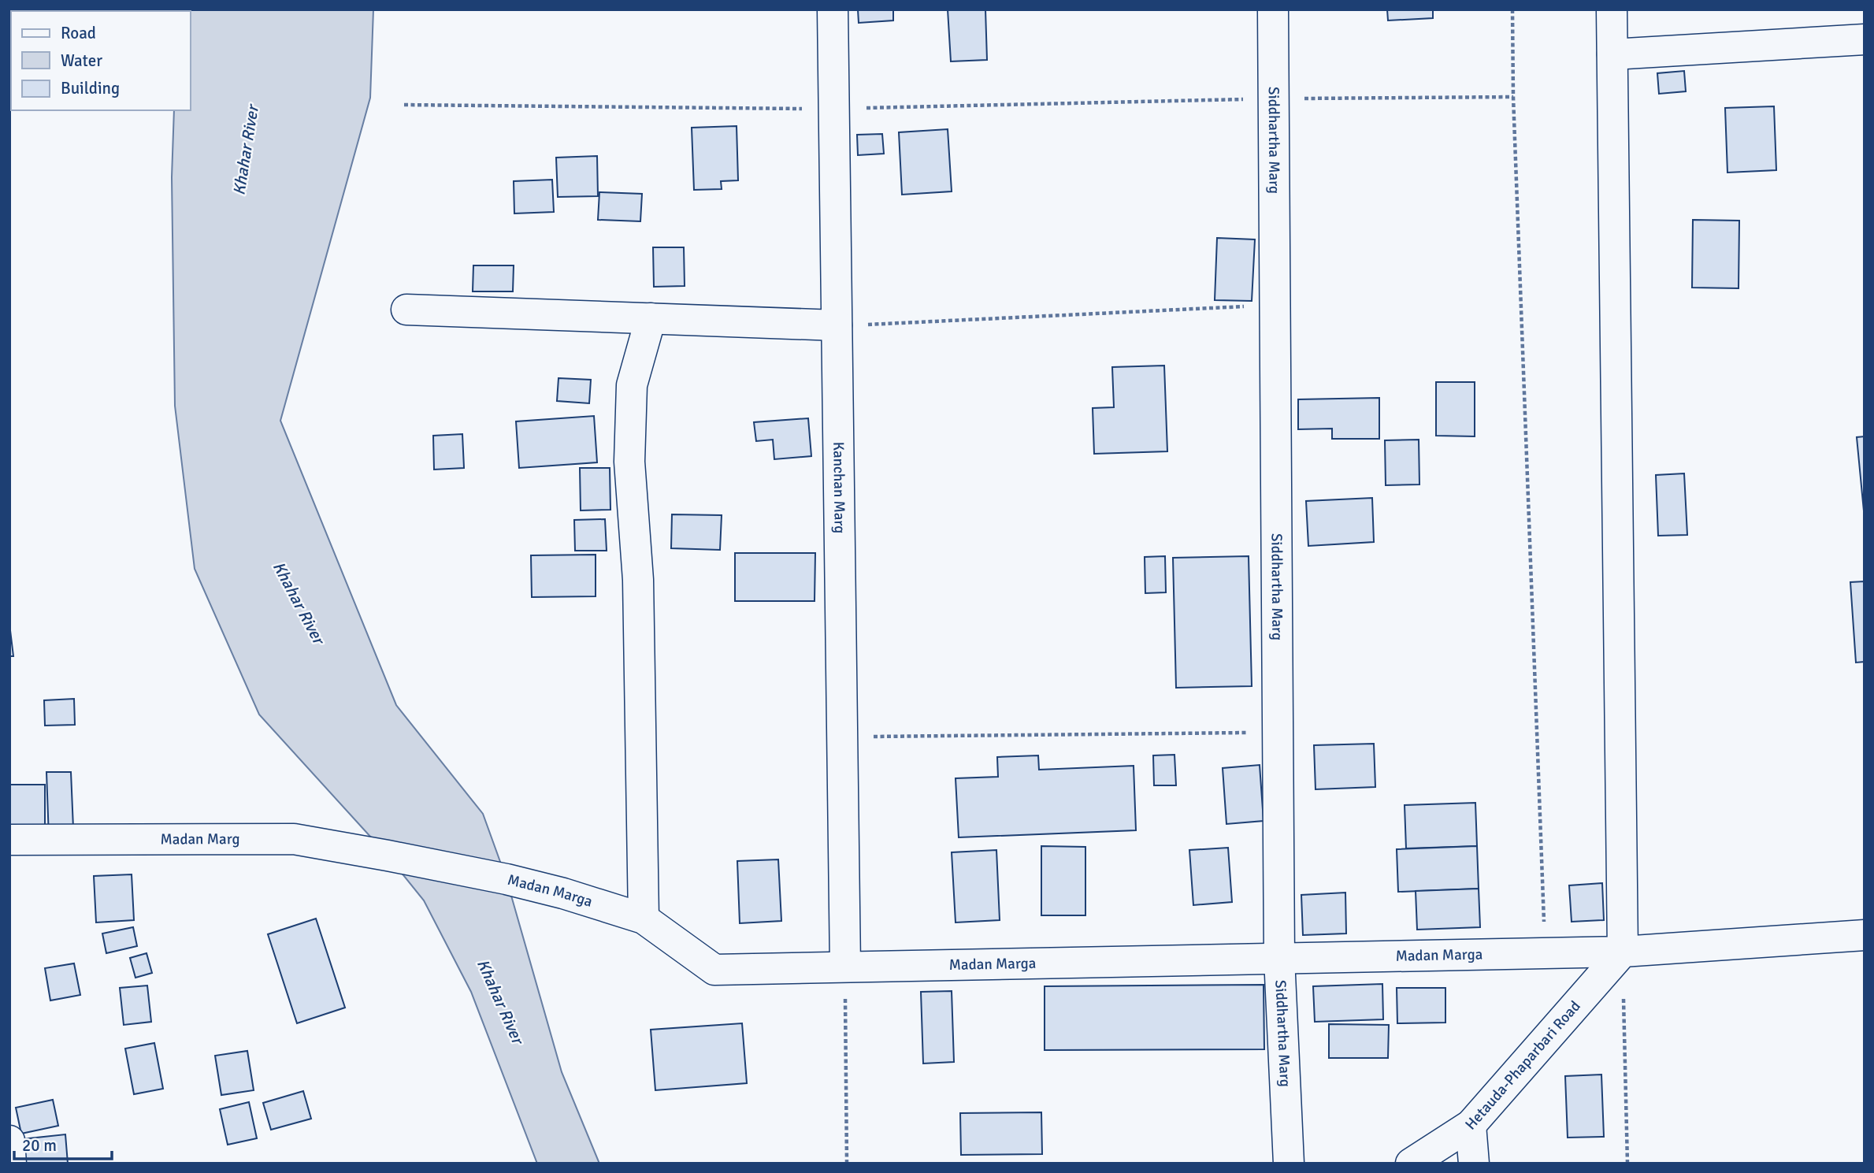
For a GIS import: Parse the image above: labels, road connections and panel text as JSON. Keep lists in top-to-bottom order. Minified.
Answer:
{"streets":{"main road":["Siddhartha Marg","Kanchan Marg","Madan Marg","Madan Marga","Hetauda-Phaparbari Road"]},"crossings":[["Siddhartha Marg","Madan Marga"],["Kanchan Marg","Madan Marga"],["Madan Marg","Madan Marga"],["Madan Marga","Hetauda-Phaparbari Road"]],"water":["Khahar River"],"legend":["Road","Water","Building"],"scale_bar":"20 m"}
